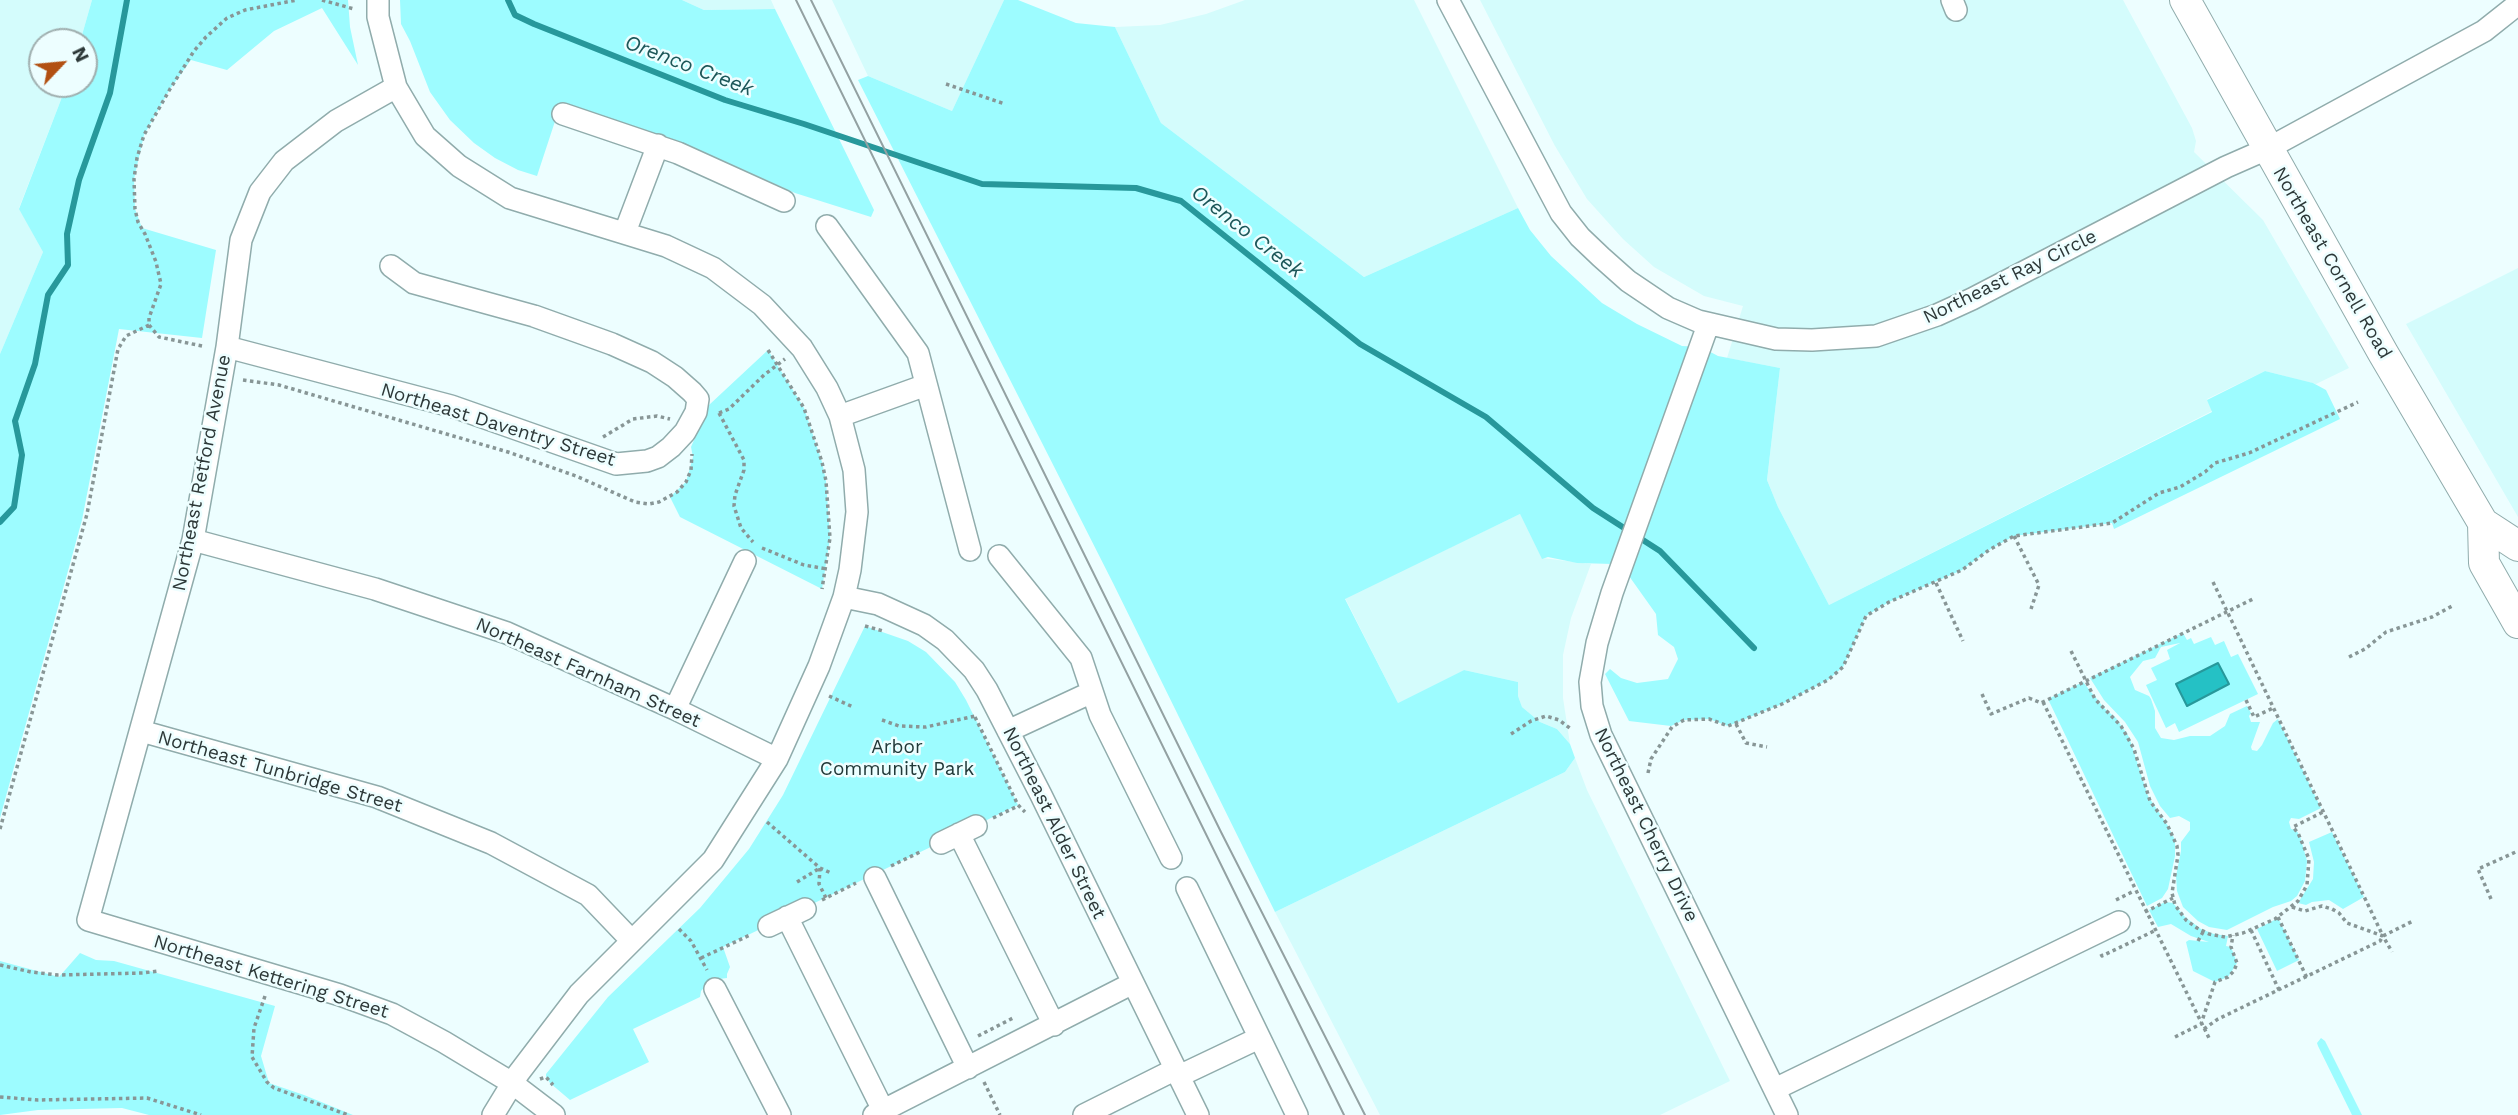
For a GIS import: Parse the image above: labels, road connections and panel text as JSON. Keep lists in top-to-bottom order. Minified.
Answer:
{"streets":{"highway":["Northeast Cornell Road"],"street":["Northeast Ray Circle","Northeast Daventry Street","Northeast Retford Avenue","Northeast Farnham Street","Northeast Tunbridge Street","Northeast Alder Street","Northeast Cherry Drive","Northeast Kettering Street"]},"crossings":[["Northeast Cornell Road","Northeast Ray Circle"],["Northeast Ray Circle","Northeast Cherry Drive"],["Northeast Daventry Street","Northeast Retford Avenue"],["Northeast Retford Avenue","Northeast Farnham Street"],["Northeast Retford Avenue","Northeast Tunbridge Street"],["Northeast Retford Avenue","Northeast Kettering Street"]],"water":["Orenco Creek"],"parks":["Arbor Community Park"],"north":"top right"}
